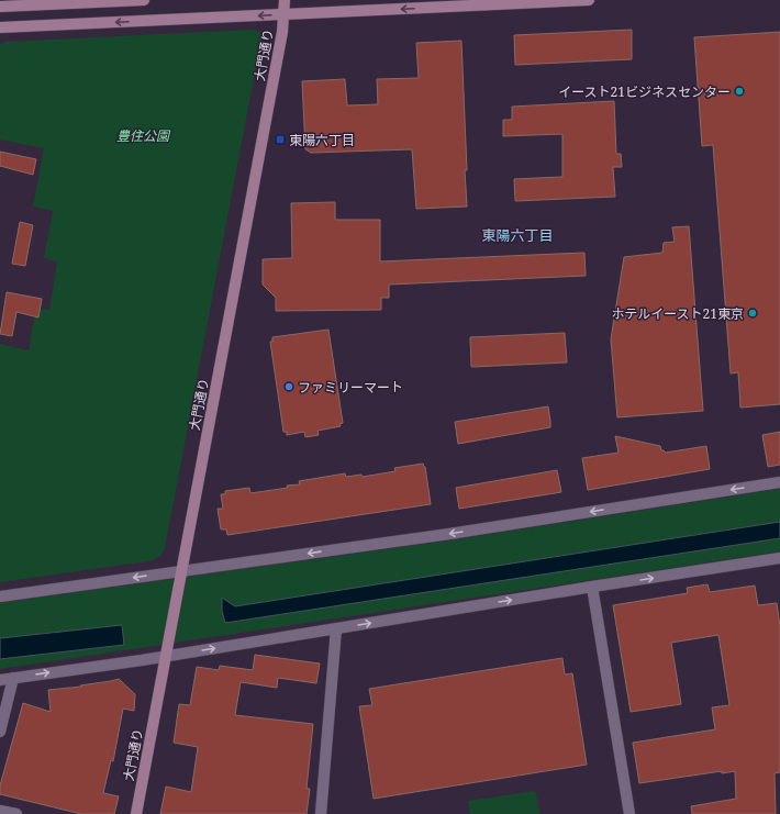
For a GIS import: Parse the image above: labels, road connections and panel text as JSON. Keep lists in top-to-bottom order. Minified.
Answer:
{"streets":{"street":["大門通り"]},"districts":["東陽六丁目"],"parks":["豊住公園"],"places":{"other":["イースト21ビジネスセンター","ホテルイースト21東京","ファミリーマート"],"transit":["東陽六丁目"]}}
